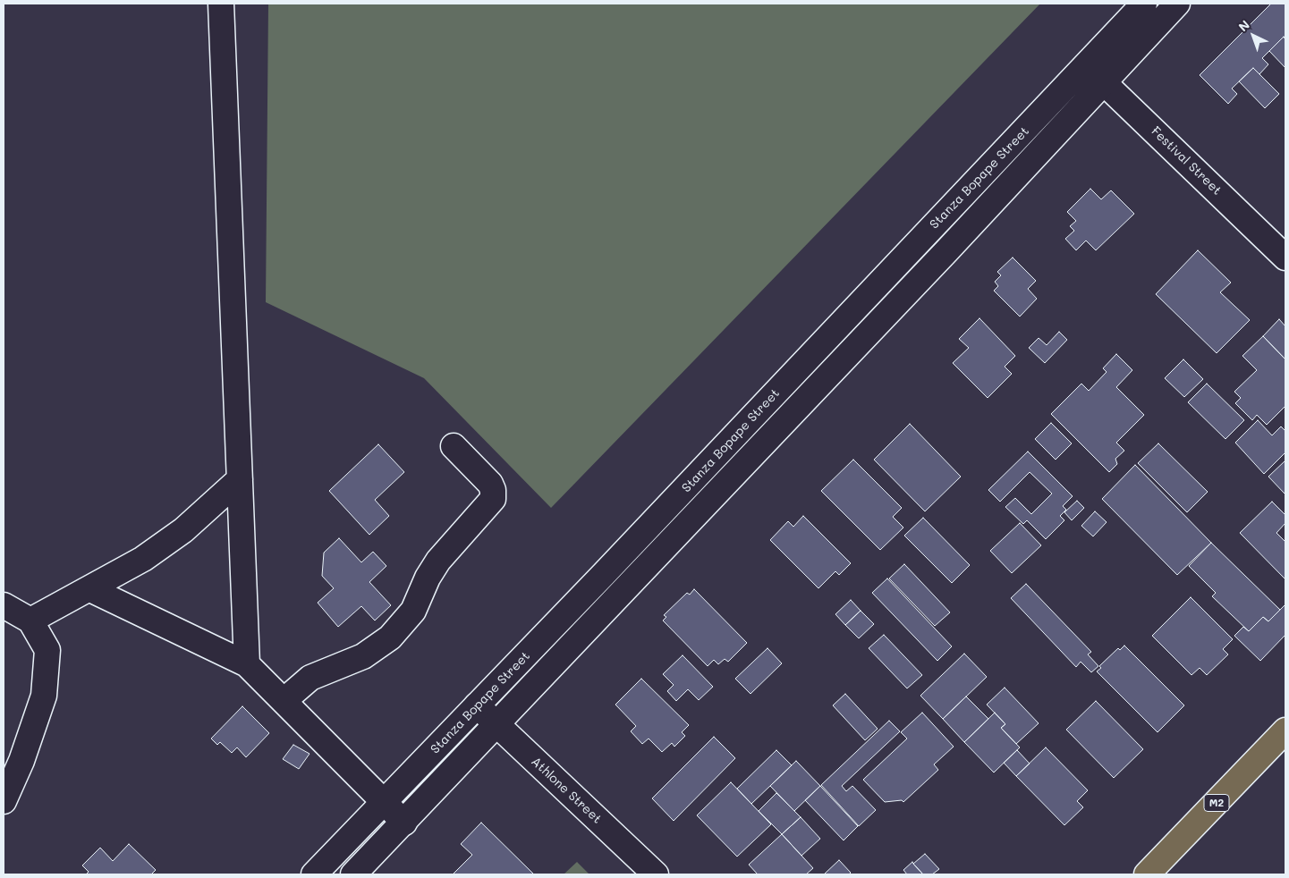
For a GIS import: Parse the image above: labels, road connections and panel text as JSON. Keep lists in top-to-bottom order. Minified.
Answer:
{"streets":{"main road":["M2"],"street":["Festival Street","Stanza Bopape Street","Athlone Street"]},"crossings":[["Festival Street","Stanza Bopape Street"],["Stanza Bopape Street","Athlone Street"]],"north":"top left"}
